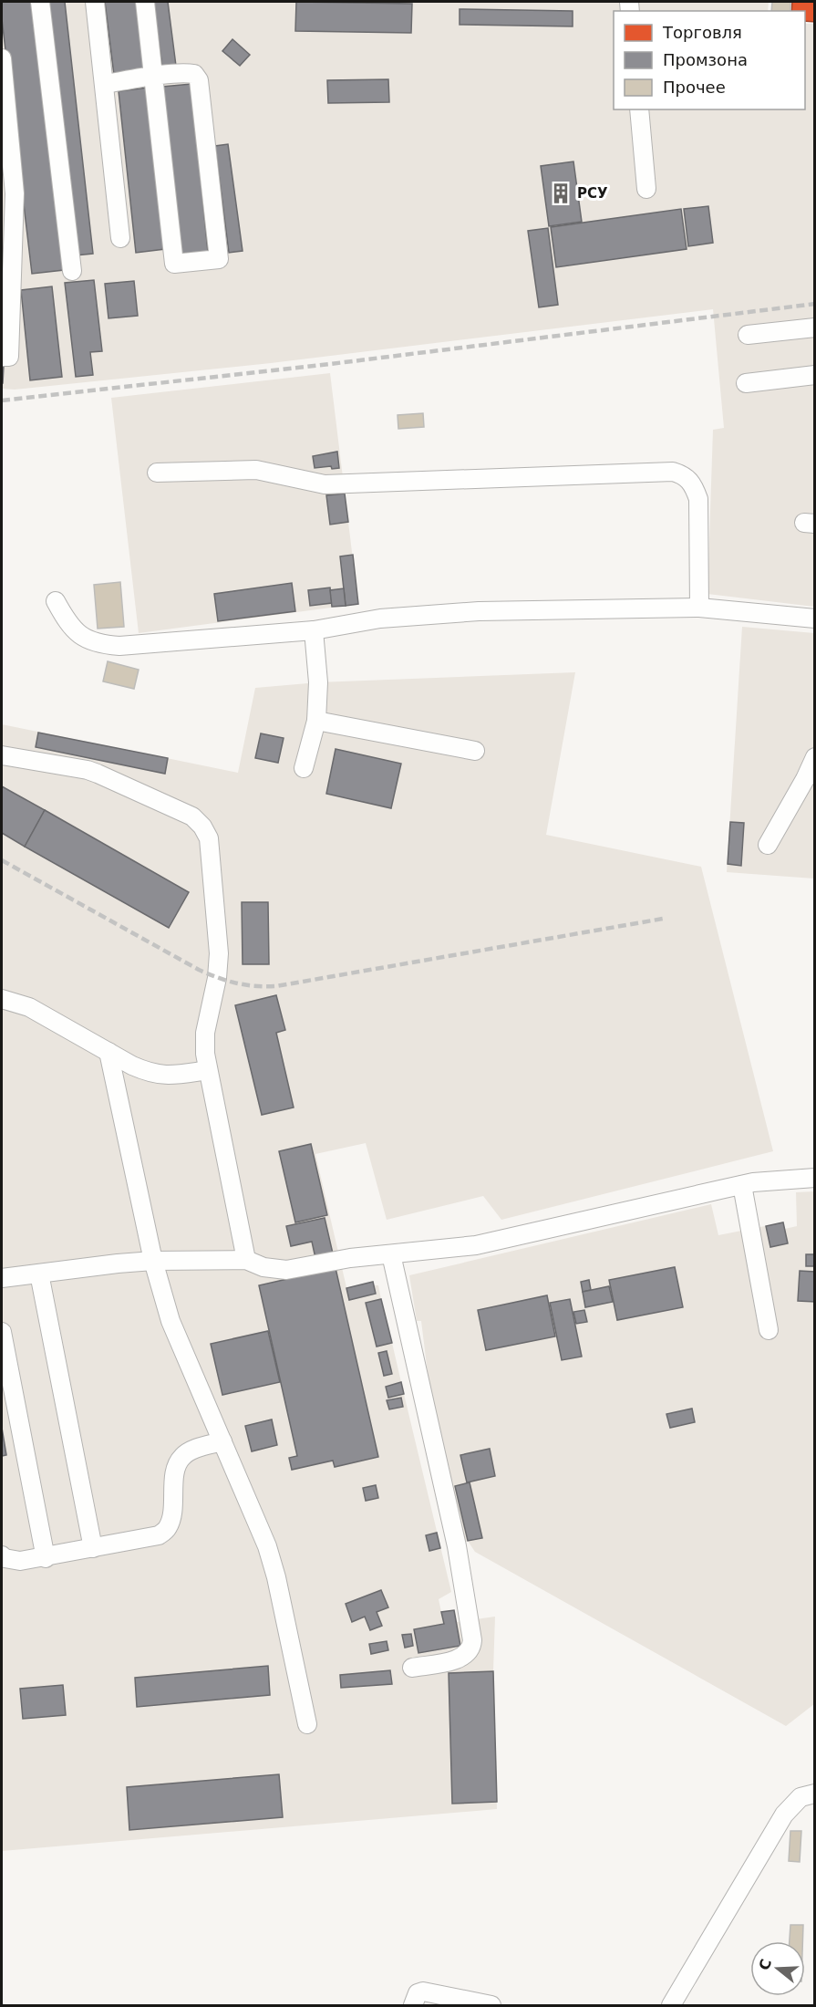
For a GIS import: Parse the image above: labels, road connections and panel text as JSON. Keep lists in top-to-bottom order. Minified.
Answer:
{"places":{"building":["РСУ"]},"legend":["Торговля","Промзона","Прочее"],"north":"left"}
